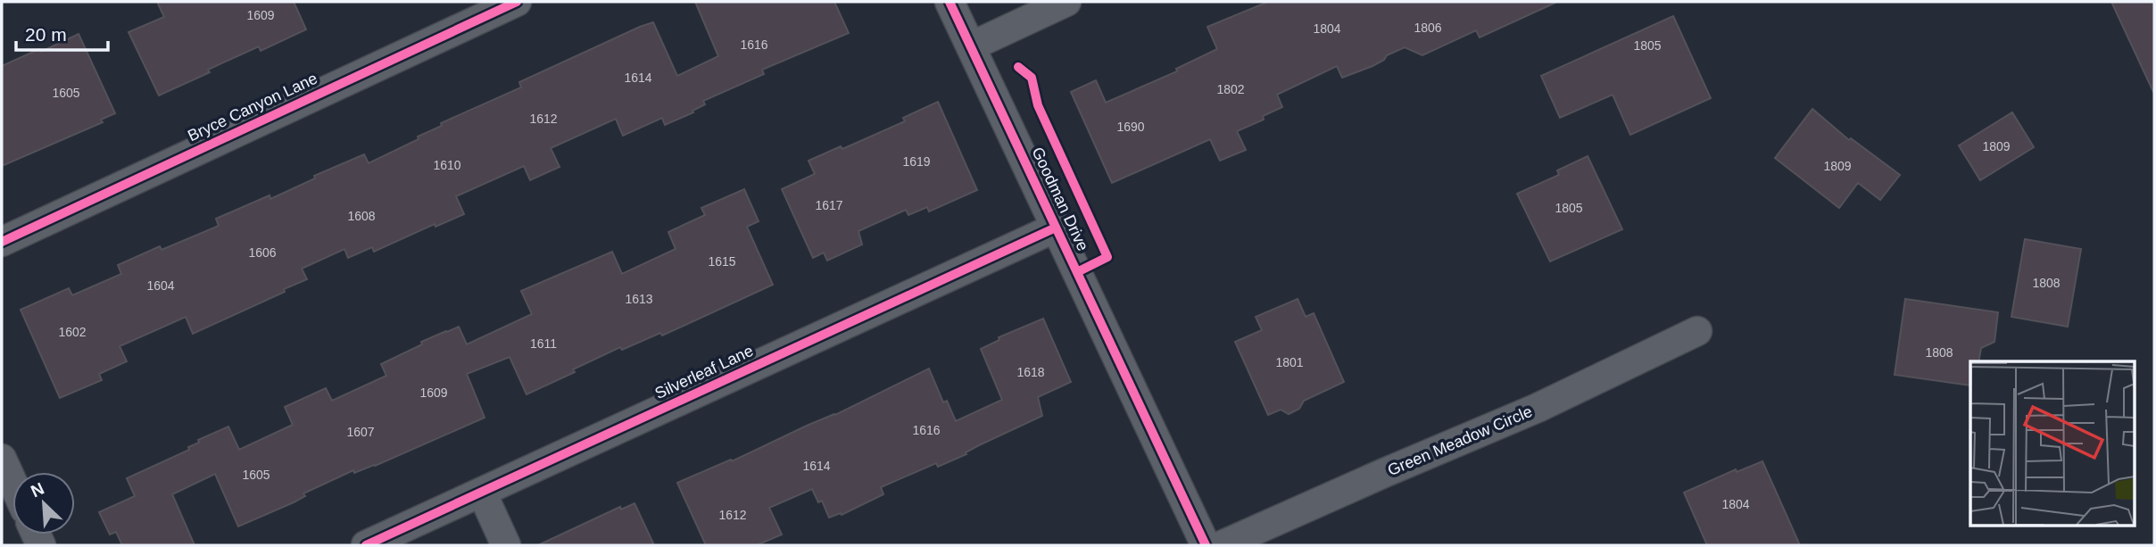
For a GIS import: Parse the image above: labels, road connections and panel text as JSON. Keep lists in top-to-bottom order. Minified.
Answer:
{"streets":{"street":["Bryce Canyon Lane","Goodman Drive","Silverleaf Lane","Green Meadow Circle"]},"crossings":[["Goodman Drive","Silverleaf Lane"]],"house_numbers":["1609","1806","1804","1616","1805","1614","1802","1605","1612","1690","1809","1619","1610","1809","1617","1805","1608","1606","1615","1808","1604","1613","1602","1611","1808","1801","1618","1609","1616","1607","1614","1605","1804","1612"],"scale_bar":"20 m","north":"top left"}
